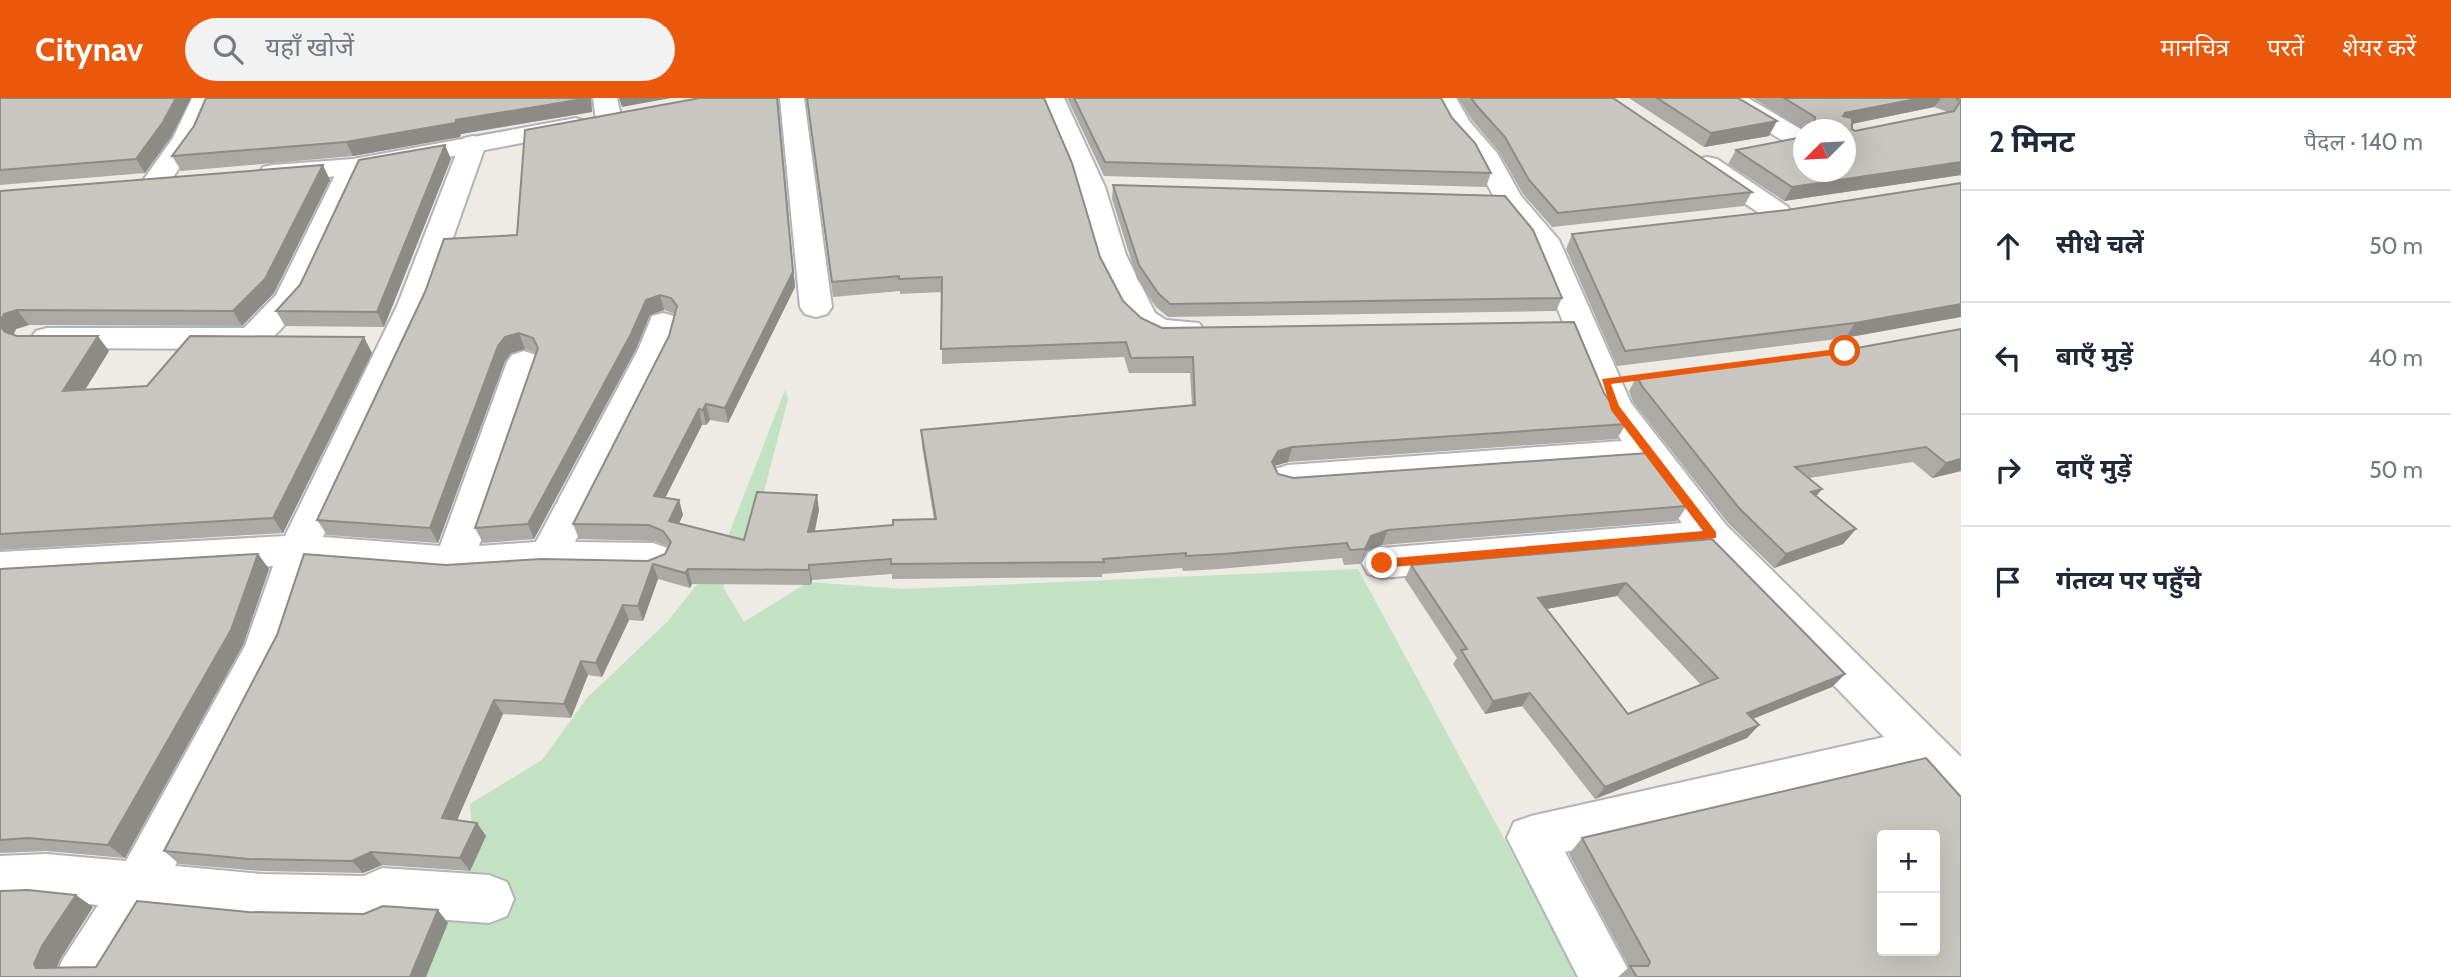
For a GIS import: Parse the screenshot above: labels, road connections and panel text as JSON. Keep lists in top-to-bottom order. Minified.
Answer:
{"north":"bottom left","page":{"header":"Citynav","search":"यहाँ खोजें","nav":["मानचित्र","परतें","शेयर करें"],"heading":["2 मिनट","पैदल · 140 m"],"list":[["सीधे चलें","50 m"],["बाएँ मुड़ें","40 m"],["दाएँ मुड़ें","50 m"],"गंतव्य पर पहुँचे"],"map_buttons":["+","−"]}}
